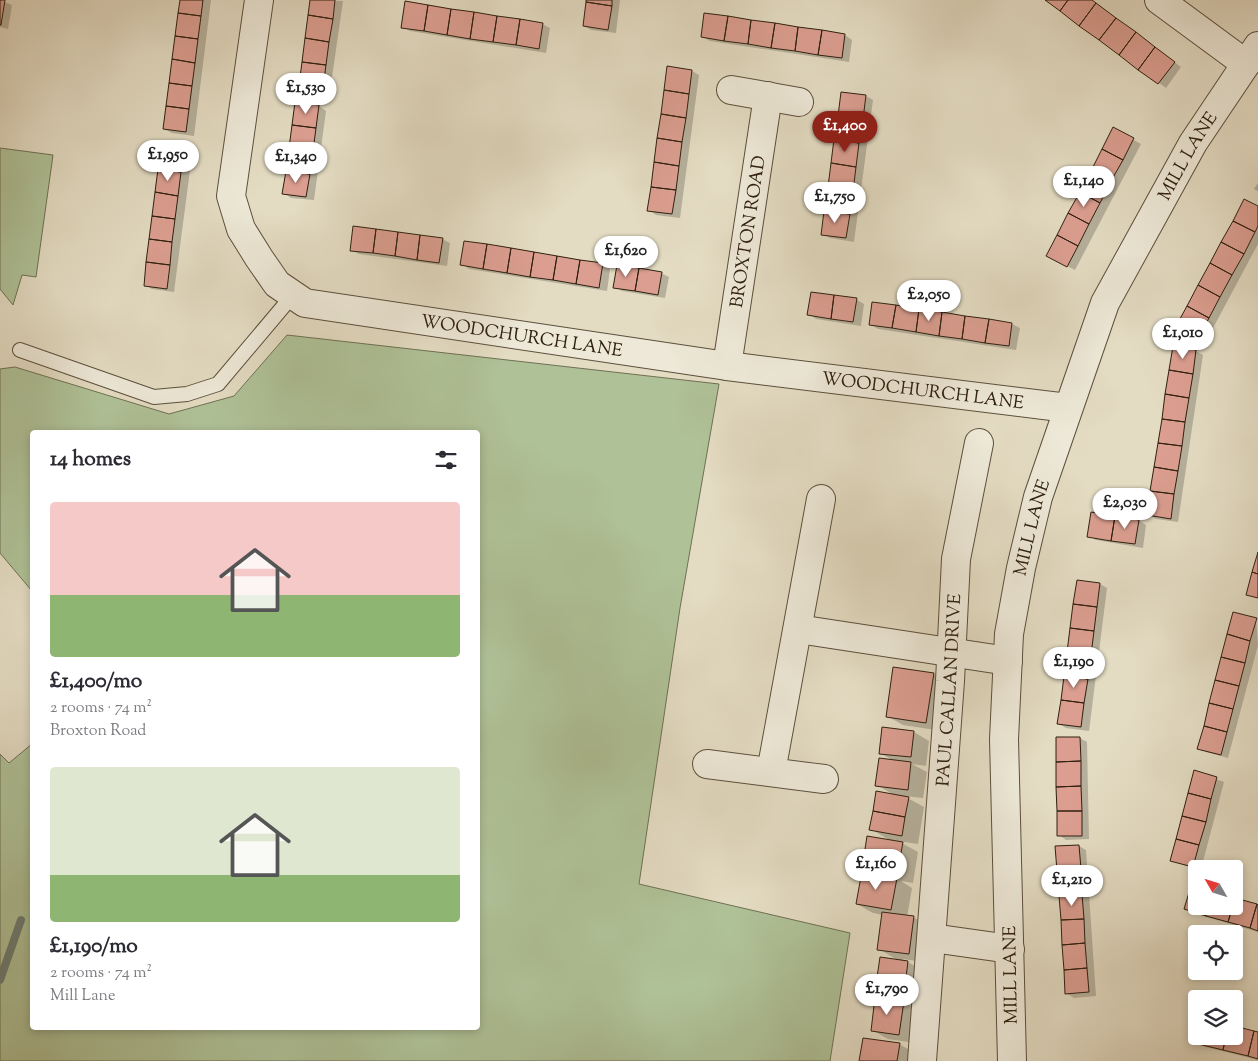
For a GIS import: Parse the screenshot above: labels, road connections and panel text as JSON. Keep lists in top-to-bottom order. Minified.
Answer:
{"streets":{"street":["MILL LANE","BROXTON ROAD","WOODCHURCH LANE","PAUL CALLAN DRIVE"]},"crossings":[["MILL LANE","WOODCHURCH LANE"],["BROXTON ROAD","WOODCHURCH LANE"]],"north":"top left","page":{"price":["£1,530","£1,400","£1,950","£1,340","£1,140","£1,750","£1,620","£2,050","£1,010","£2,030","£1,190","£1,160","£1,210","£1,790"],"heading":"14 homes","list":[{"name":"£1,400/mo","note":"2 rooms · 74 m² · Broxton Road"},{"name":"£1,190/mo","note":"2 rooms · 74 m² · Mill Lane"}]}}
